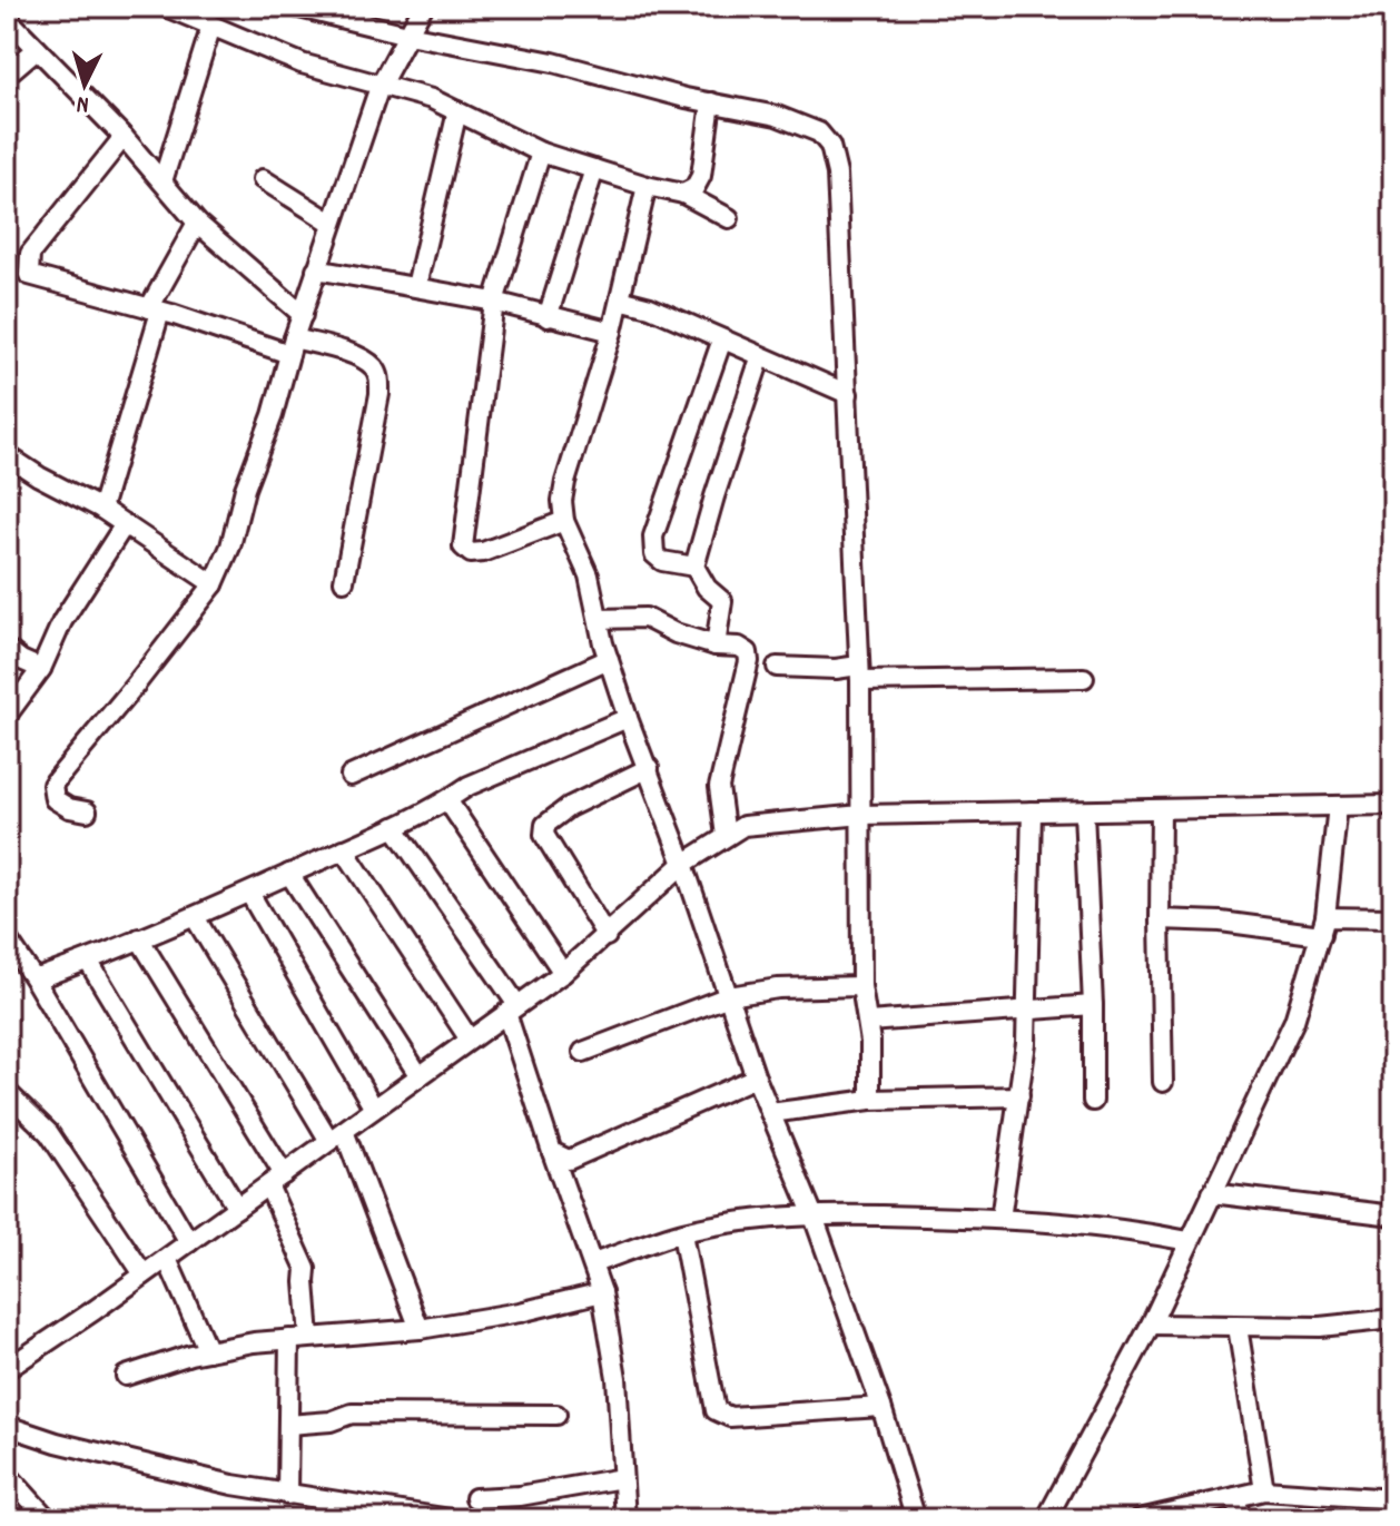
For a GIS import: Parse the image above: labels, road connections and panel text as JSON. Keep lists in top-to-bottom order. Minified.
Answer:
{"north":"bottom"}
